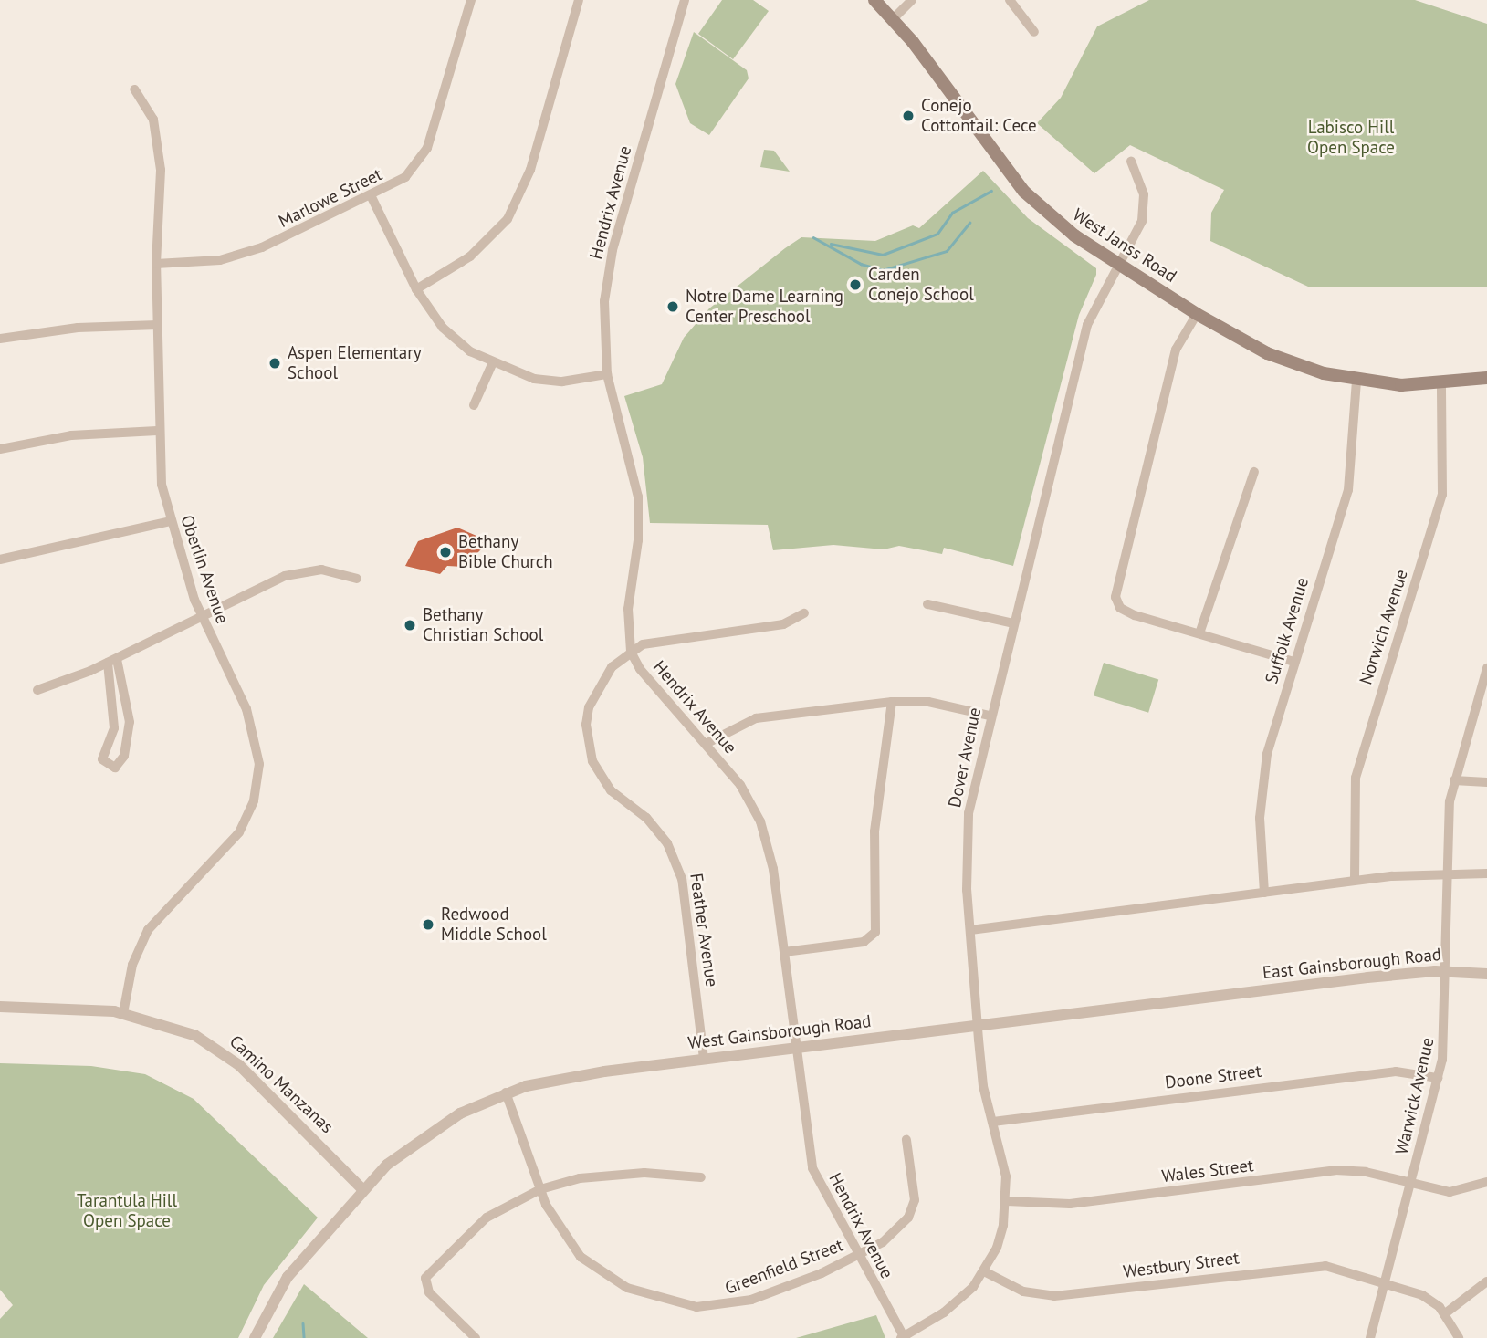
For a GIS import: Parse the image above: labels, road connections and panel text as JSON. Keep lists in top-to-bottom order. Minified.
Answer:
{"streets":{"main road":["West Janss Road"],"street":["Marlowe Street","Hendrix Avenue","Oberlin Avenue","Norwich Avenue","Suffolk Avenue","Dover Avenue","Feather Avenue","East Gainsborough Road","West Gainsborough Road","Doone Street","Camino Manzanas","Warwick Avenue","Wales Street","Westbury Street","Greenfield Street"]},"crossings":[["Marlowe Street","Oberlin Avenue"],["Hendrix Avenue","Dover Avenue"],["Hendrix Avenue","Feather Avenue"],["Hendrix Avenue","West Gainsborough Road"],["Hendrix Avenue","Greenfield Street"],["West Janss Road","Norwich Avenue"],["West Janss Road","Suffolk Avenue"],["West Janss Road","Dover Avenue"],["Oberlin Avenue","Camino Manzanas"],["Dover Avenue","West Gainsborough Road"],["Dover Avenue","Doone Street"],["Dover Avenue","Wales Street"],["Dover Avenue","Westbury Street"],["Feather Avenue","West Gainsborough Road"],["East Gainsborough Road","West Gainsborough Road"],["East Gainsborough Road","Warwick Avenue"],["West Gainsborough Road","Camino Manzanas"],["West Gainsborough Road","Greenfield Street"],["Doone Street","Warwick Avenue"],["Warwick Avenue","Wales Street"],["Warwick Avenue","Westbury Street"]],"parks":["Labisco Hill Open Space","Tarantula Hill Open Space"],"places":["Conejo Cottontail: Cece","Carden Conejo School","Notre Dame Learning Center Preschool","Aspen Elementary School","Bethany Bible Church","Bethany Christian School","Redwood Middle School"]}
